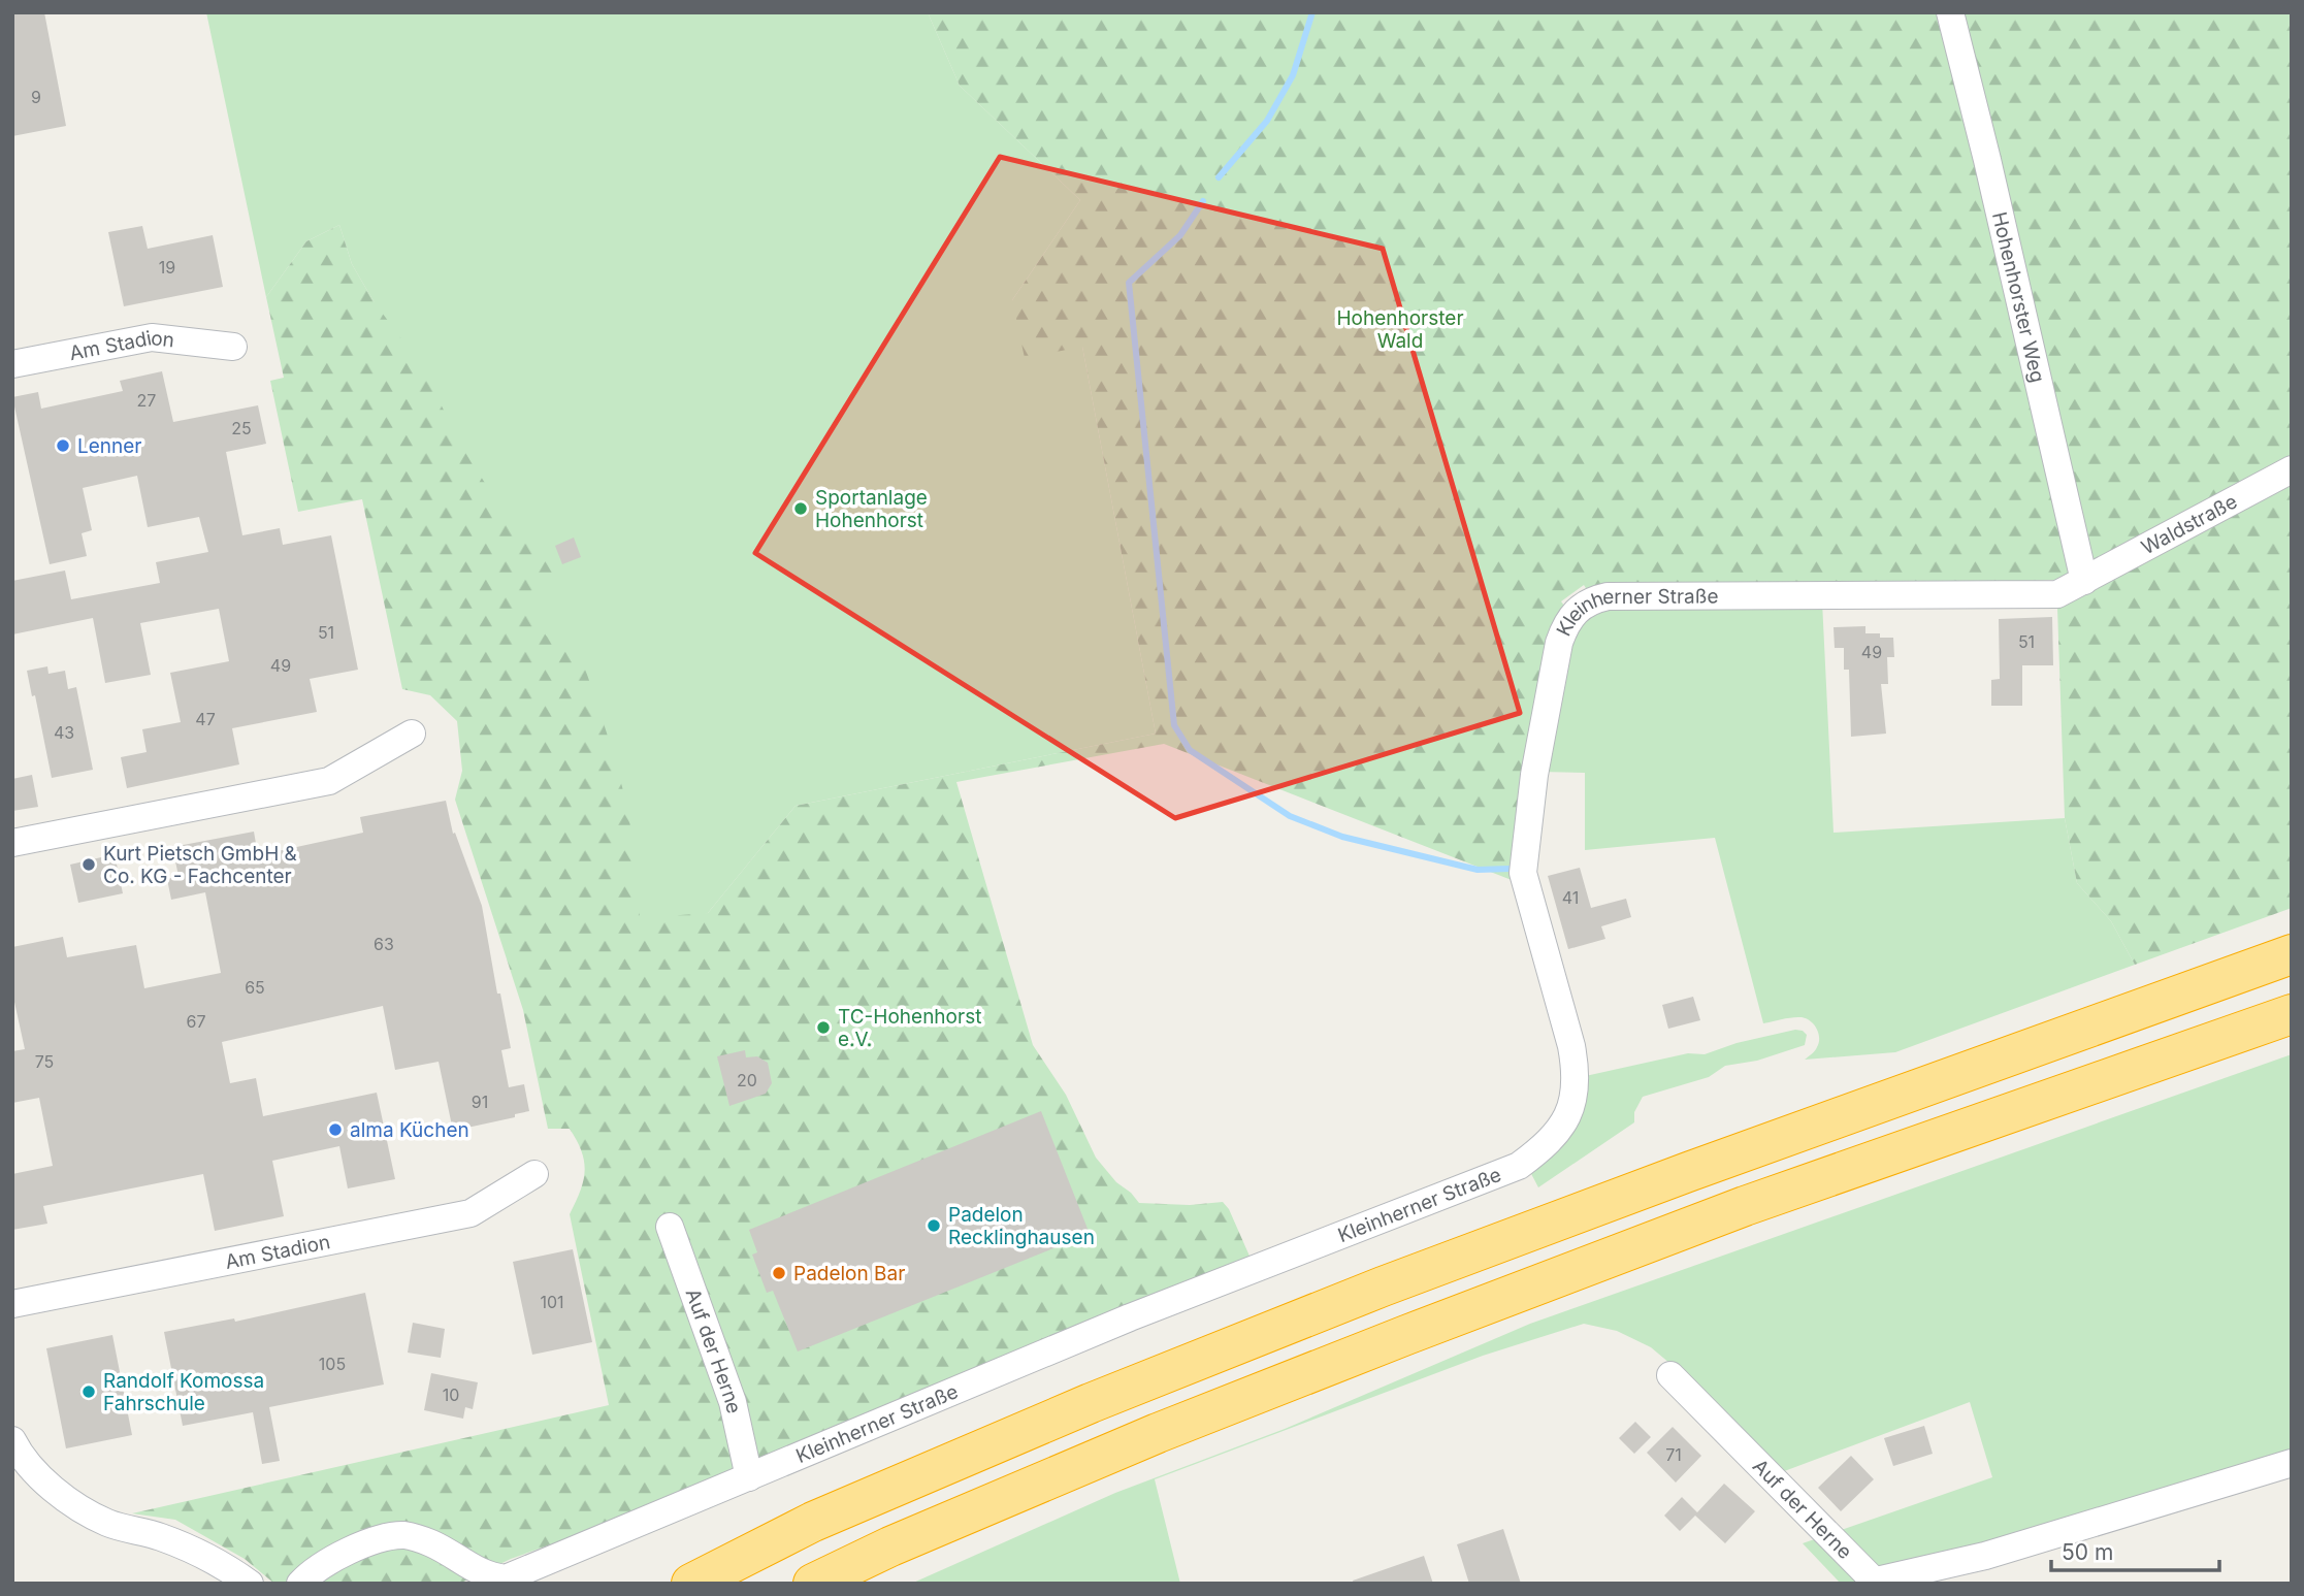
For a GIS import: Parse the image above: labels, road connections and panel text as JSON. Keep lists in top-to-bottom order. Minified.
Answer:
{"streets":{"street":["Hohenhorster Weg","Am Stadion","Waldstraße","Kleinherner Straße","Auf der Herne"]},"crossings":[["Hohenhorster Weg","Waldstraße"],["Hohenhorster Weg","Kleinherner Straße"],["Waldstraße","Kleinherner Straße"],["Kleinherner Straße","Auf der Herne"]],"parks":["Hohenhorster Wald"],"places":["Lenner","Sportanlage Hohenhorst","Kurt Pietsch GmbH & Co. KG - Fachcenter","TC-Hohenhorst e.V.","alma Küchen","Padelon Recklinghausen","Padelon Bar","Randolf Komossa Fahrschule"],"house_numbers":["9","19","27","25","51","51","49","49","47","43","41","63","65","67","75","20","91","101","105","10","71"],"scale_bar":"50 m"}
